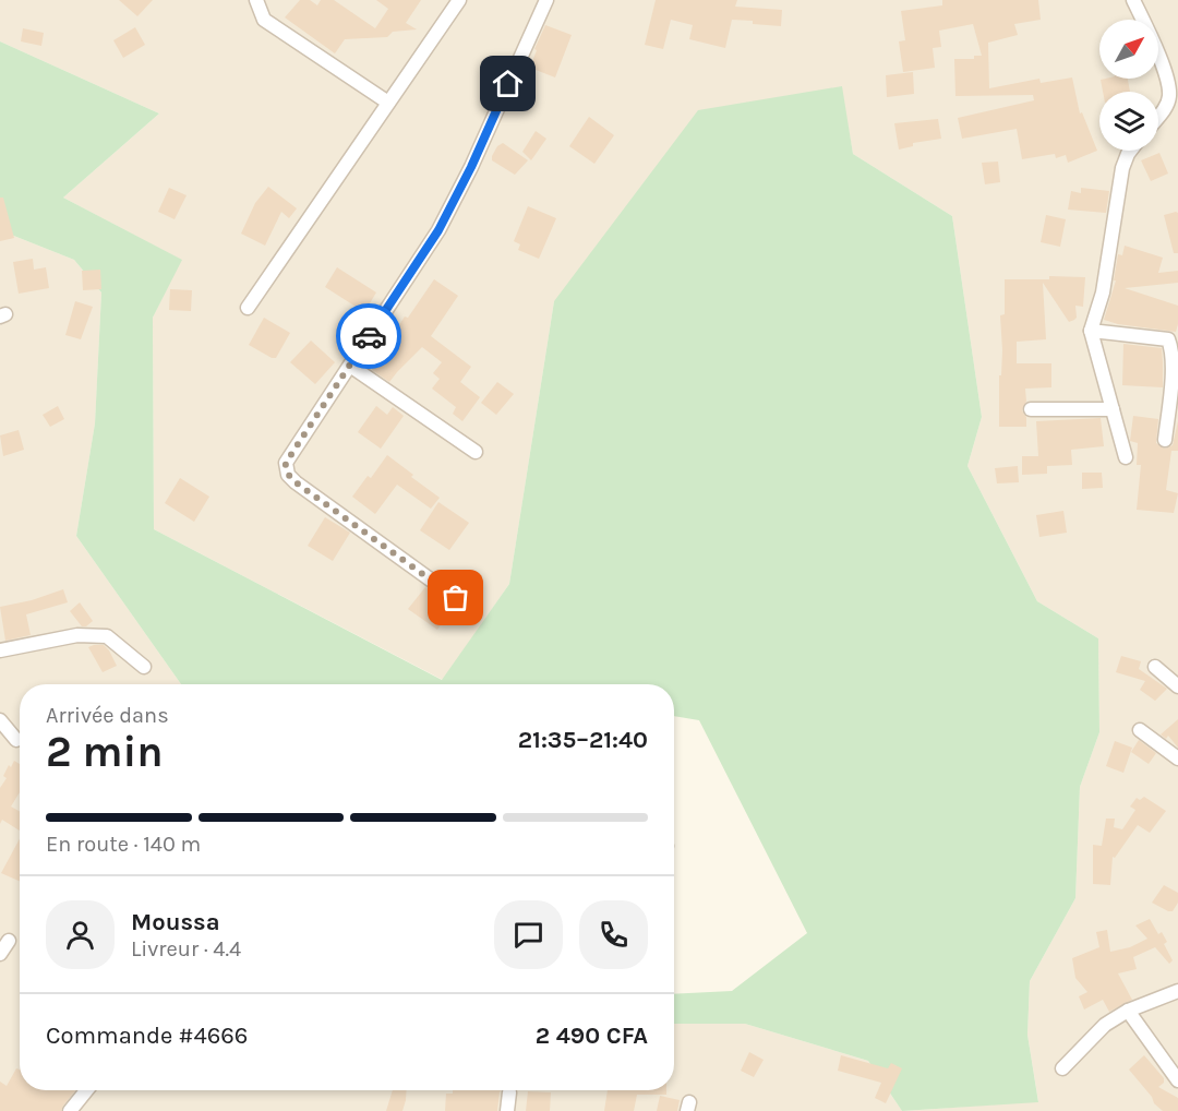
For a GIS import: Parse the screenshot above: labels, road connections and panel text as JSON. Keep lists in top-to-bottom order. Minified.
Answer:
{"north":"top right","page":{"heading":["2 min","Arrivée dans","21:35–21:40"],"panel":["Moussa","Livreur · 4.4","Commande #4666","2 490 CFA"],"bar":"En route · 140 m"}}
